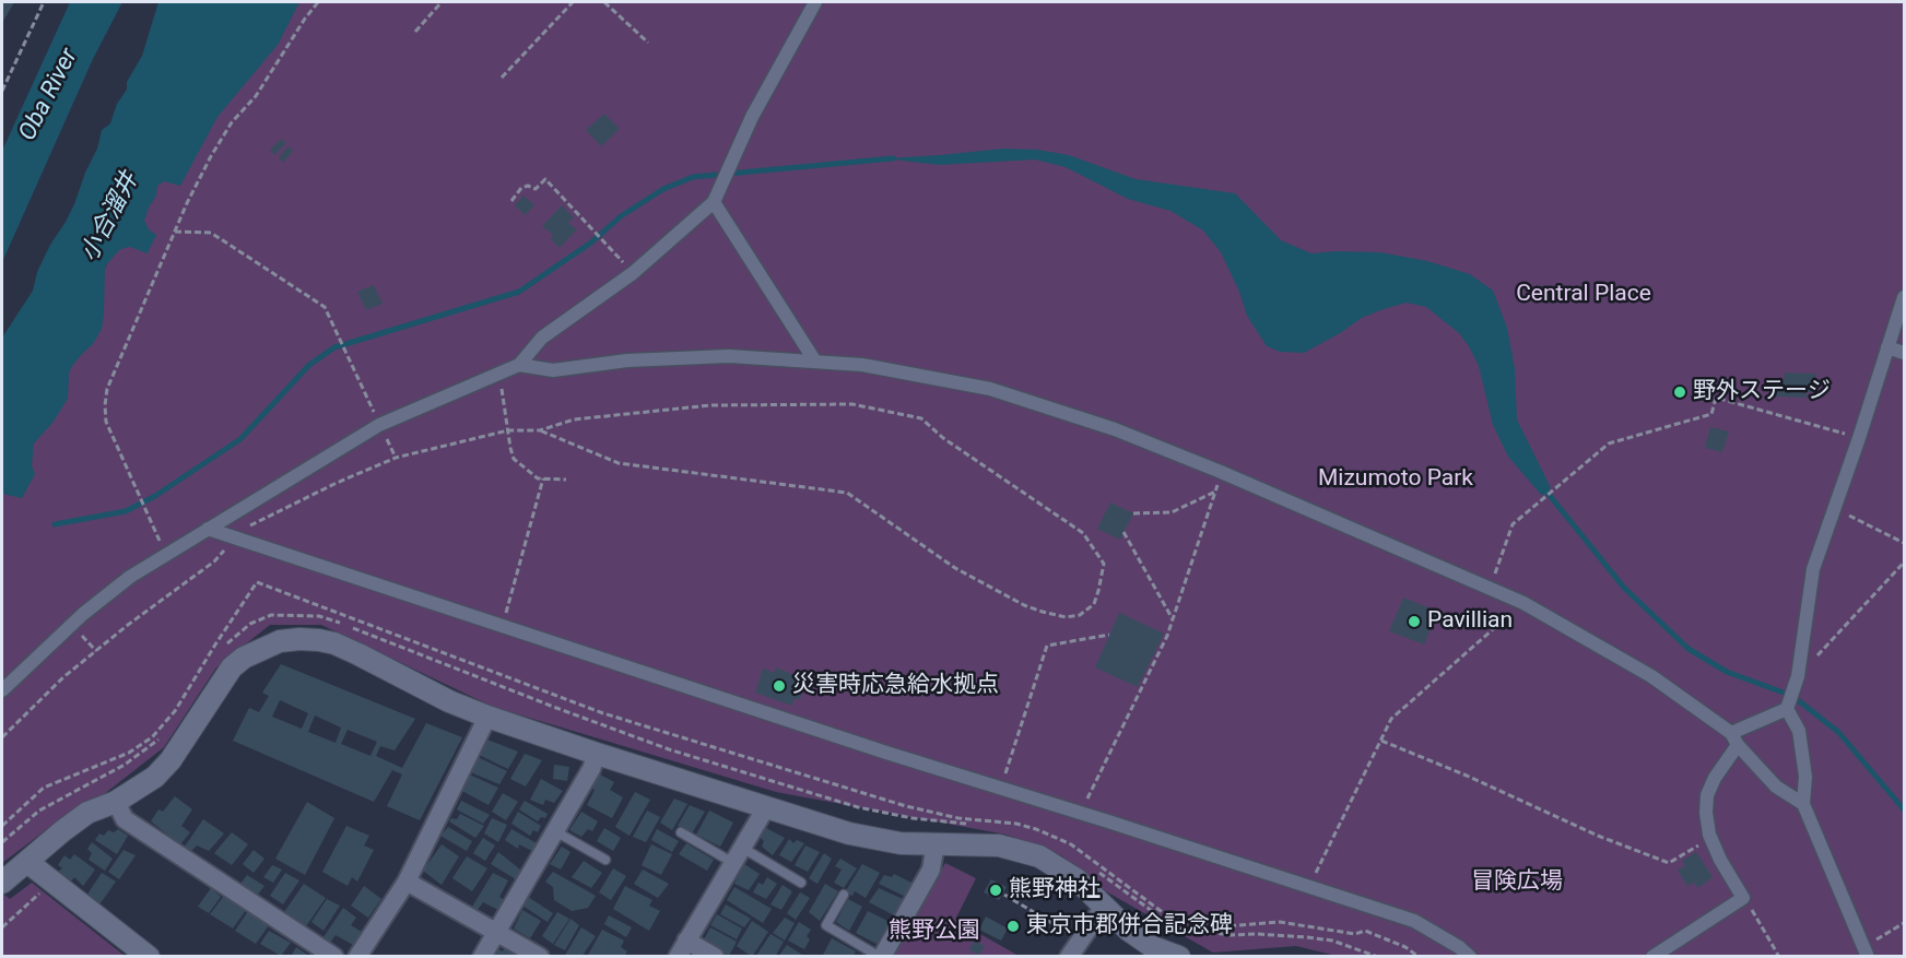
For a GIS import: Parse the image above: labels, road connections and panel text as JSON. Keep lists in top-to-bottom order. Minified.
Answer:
{"water":["Oba River","小合溜井"],"parks":["Central Place","Mizumoto Park","冒険広場","熊野公園"],"places":["野外ステージ","Pavillian","災害時応急給水拠点","熊野神社","東京市郡併合記念碑"]}
